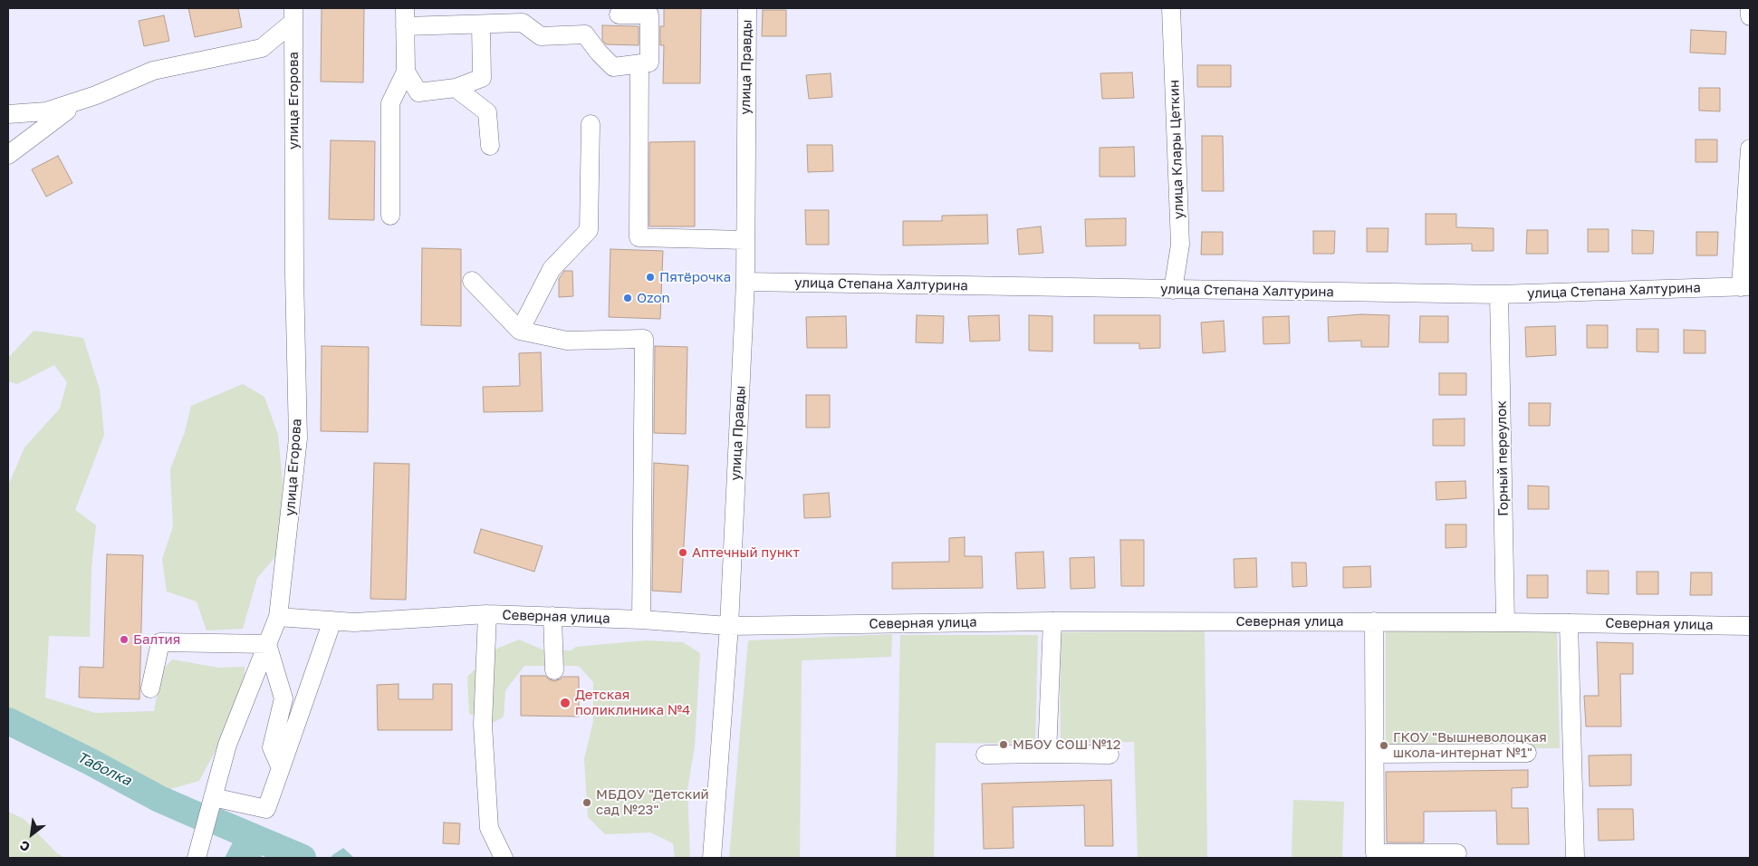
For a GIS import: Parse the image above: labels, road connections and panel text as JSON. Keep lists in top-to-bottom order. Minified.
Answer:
{"streets":{"street":["улица Правды","улица Егорова","улица Клары Цеткин","улица Степана Халтурина","Горный переулок","Северная улица"]},"crossings":[["улица Правды","улица Степана Халтурина"],["улица Правды","Северная улица"],["улица Егорова","Северная улица"],["улица Клары Цеткин","улица Степана Халтурина"],["улица Степана Халтурина","Горный переулок"],["Горный переулок","Северная улица"]],"water":["Таболка"],"places":["Пятёрочка","Ozon","Аптечный пункт","Балтия","Детская поликлиника №4","МБОУ СОШ №12","ГКОУ \"Вышневолоцкая школа-интернат №1\"","МБДОУ \"Детский сад №23\""],"north":"bottom left"}
